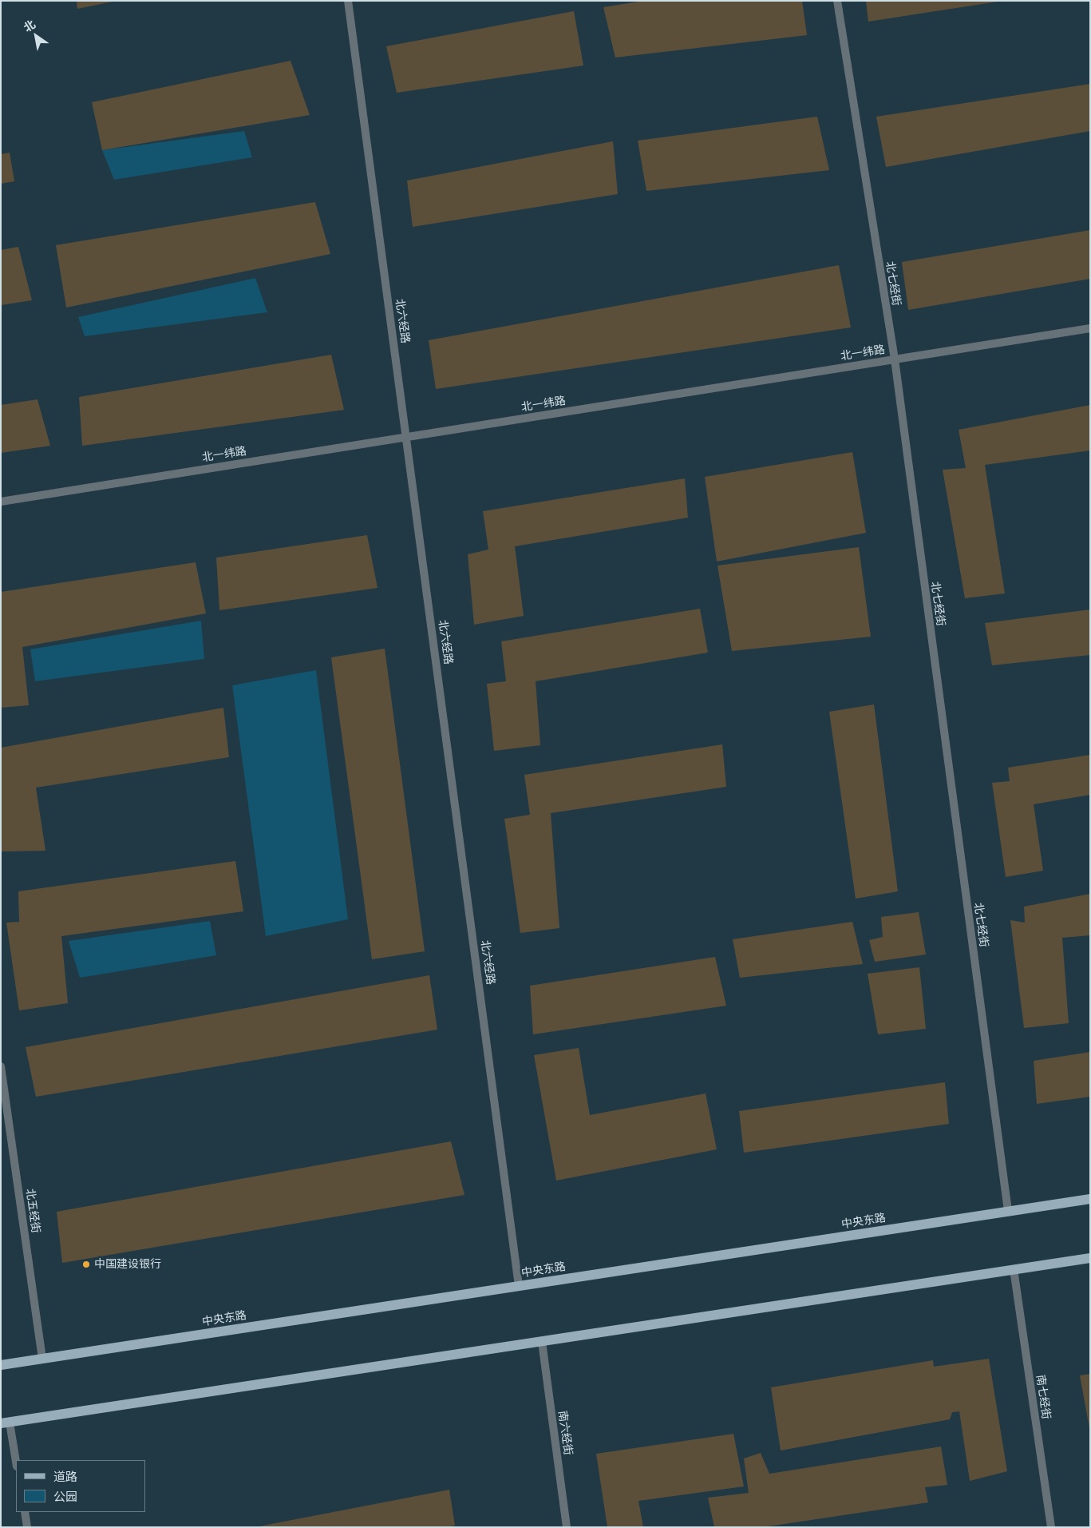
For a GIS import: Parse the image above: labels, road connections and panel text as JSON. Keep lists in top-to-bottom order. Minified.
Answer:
{"streets":{"main road":["中央东路"],"street":["北七经街","北六经路","北一纬路","北五经街","南七经街","南六经街"]},"crossings":[["北七经街","北一纬路"],["北七经街","中央东路"],["北六经路","北一纬路"],["北六经路","中央东路"],["北五经街","中央东路"]],"places":["中国建设银行"],"legend":["道路","公园"],"north":"top left"}
